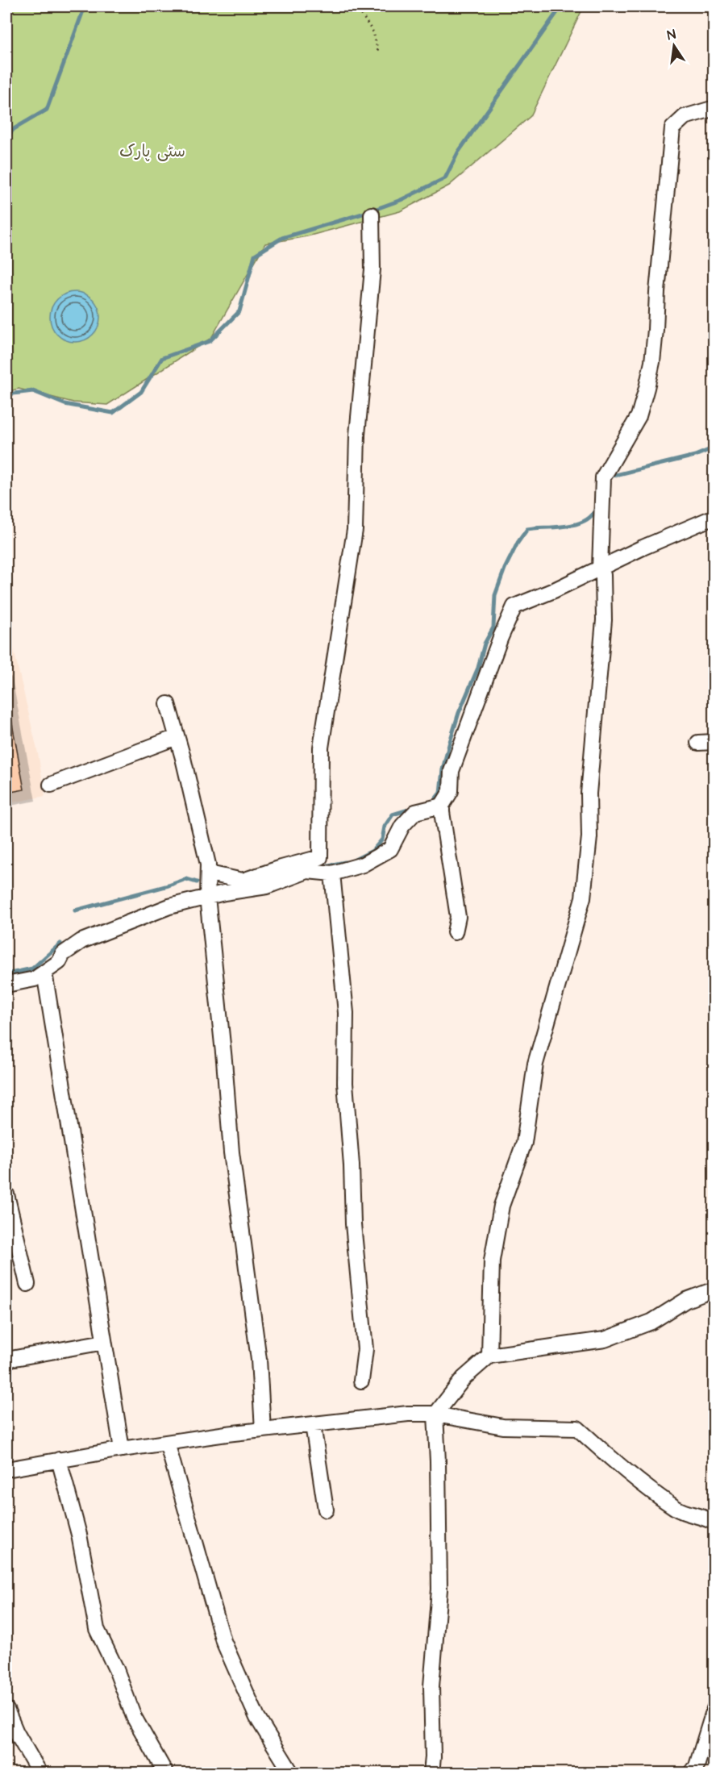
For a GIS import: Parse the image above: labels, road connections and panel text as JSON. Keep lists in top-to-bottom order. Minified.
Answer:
{"parks":["سٹی پارک"],"north":"top"}
